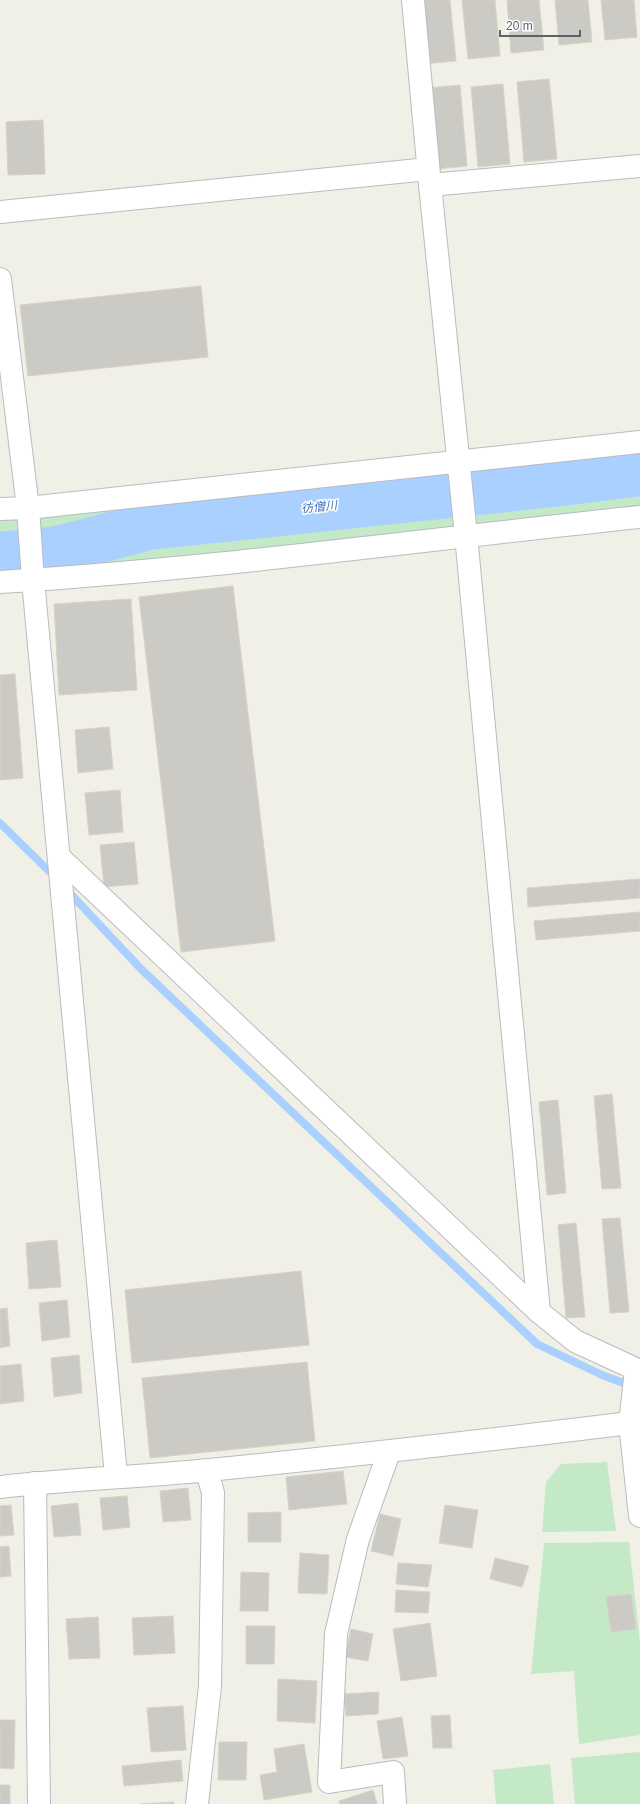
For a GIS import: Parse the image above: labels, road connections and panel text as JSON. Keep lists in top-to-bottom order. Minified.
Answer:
{"water":["彷僧川"],"scale_bar":"20 m"}
